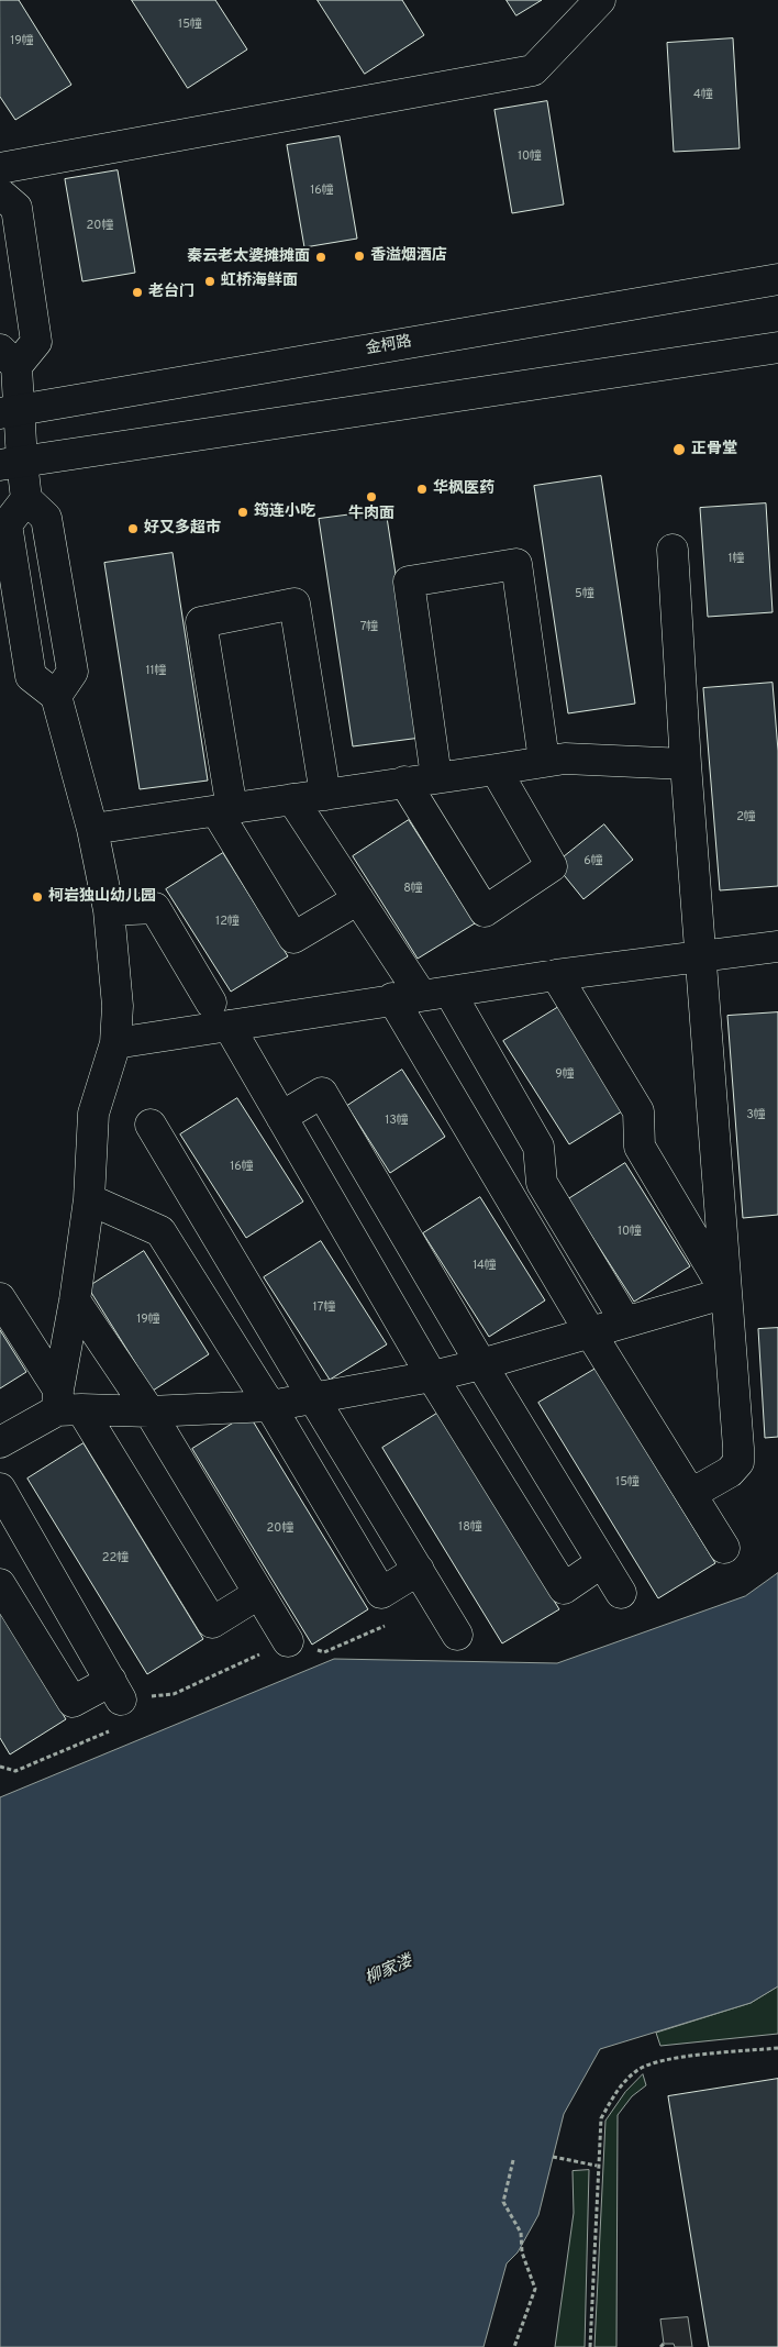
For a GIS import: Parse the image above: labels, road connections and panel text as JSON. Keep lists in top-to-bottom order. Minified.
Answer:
{"streets":{"street":["金柯路"]},"water":["柳家溇"],"places":["香溢烟酒店","秦云老太婆摊摊面","虹桥海鲜面","老台门","正骨堂","华枫医药","牛肉面","筠连小吃","好又多超市","柯岩独山幼儿园"],"house_numbers":["15幢","19幢","4幢","10幢","16幢","20幢","1幢","5幢","7幢","11幢","2幢","6幢","8幢","12幢","9幢","3幢","13幢","16幢","10幢","14幢","17幢","19幢","15幢","18幢","20幢","22幢"]}
